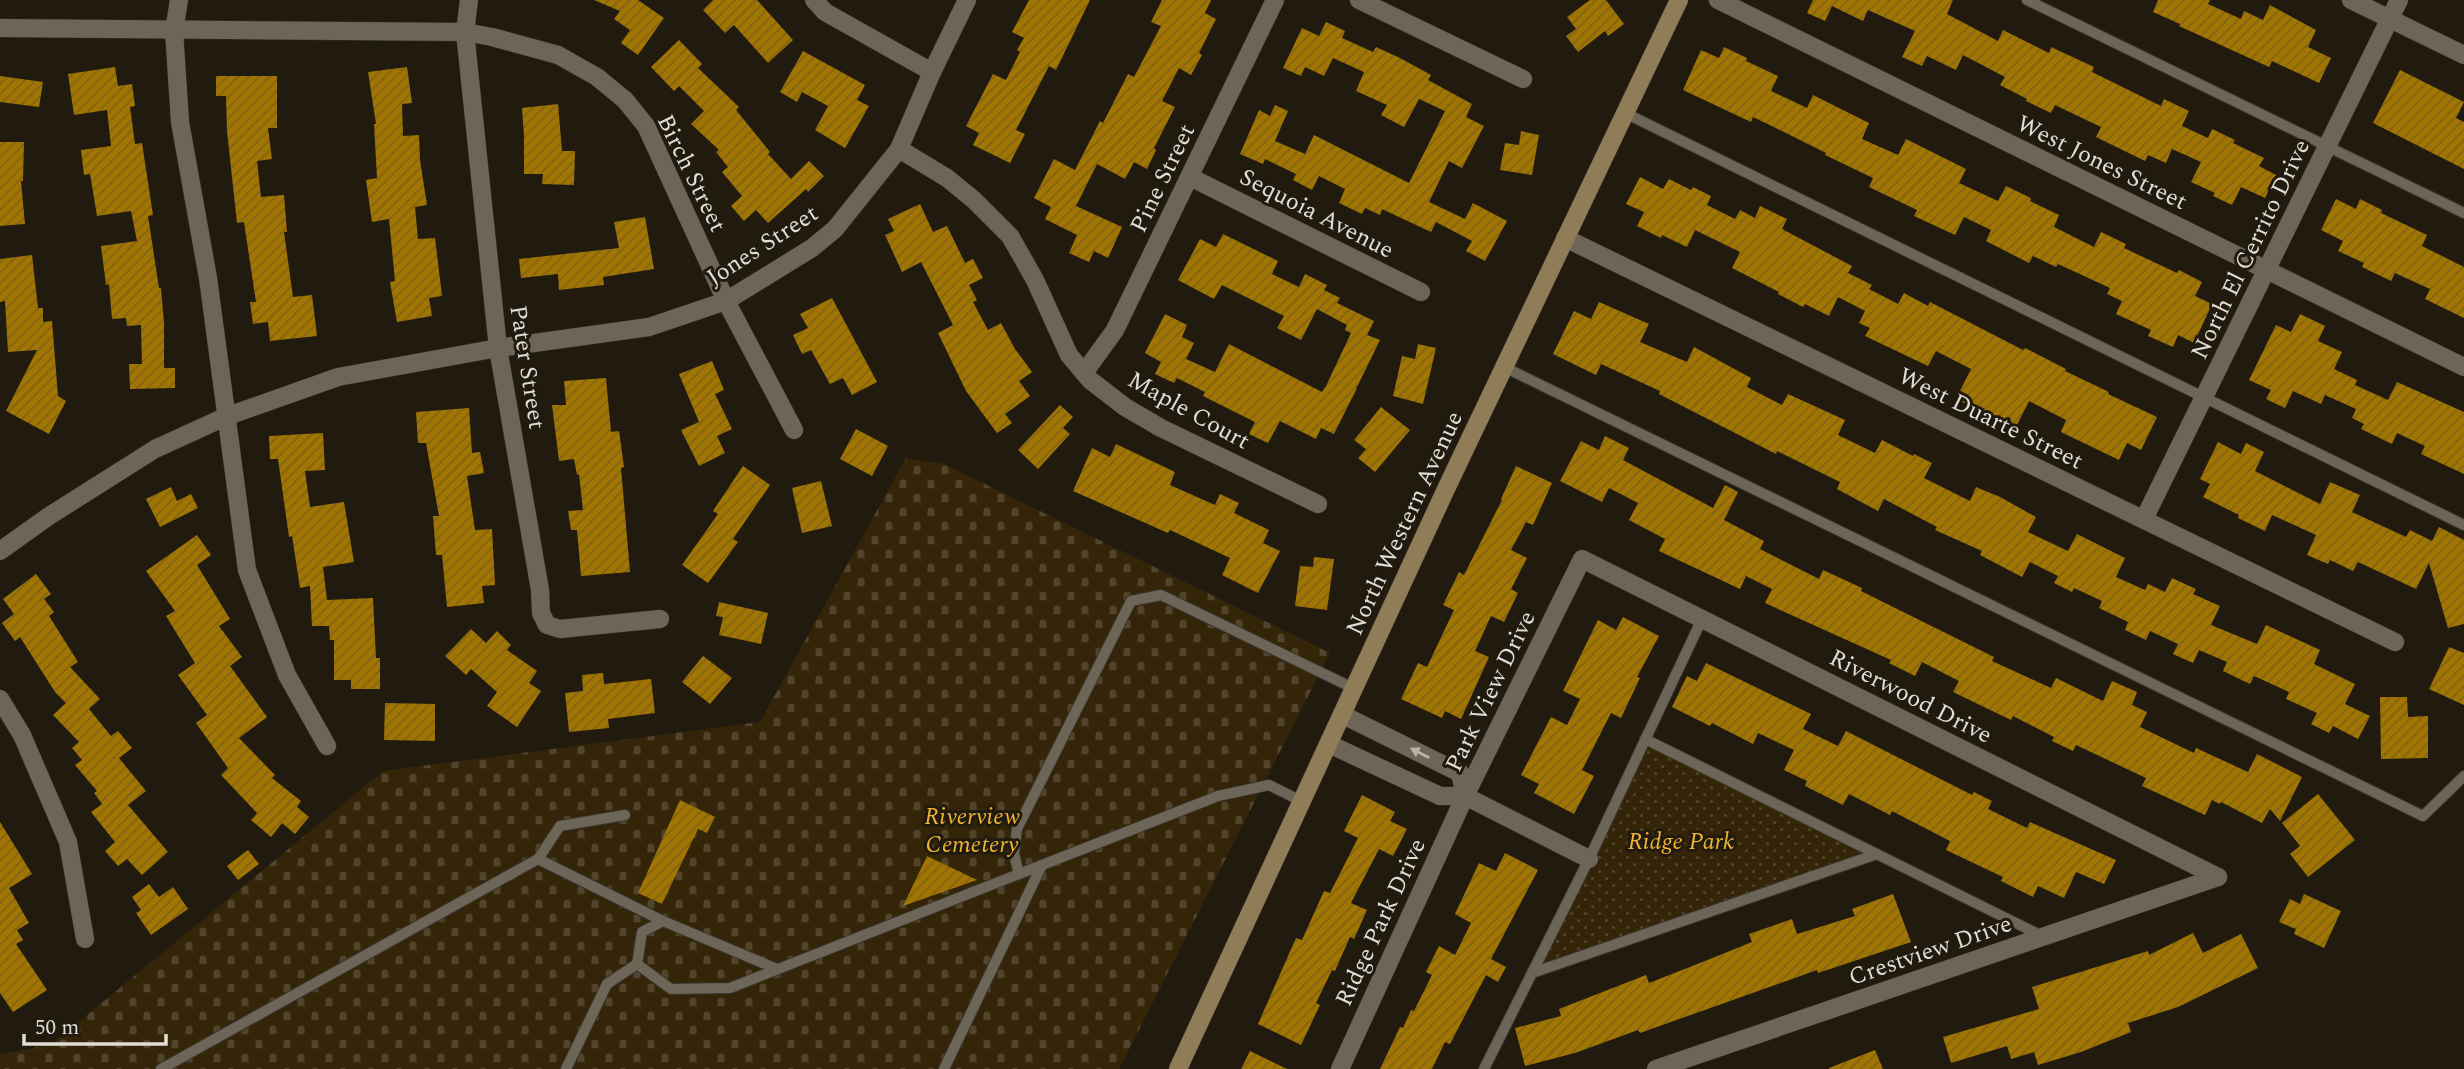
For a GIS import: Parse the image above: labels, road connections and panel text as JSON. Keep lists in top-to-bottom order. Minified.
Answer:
{"streets":{"main road":["North Western Avenue"],"street":["West Jones Street","Birch Street","Pine Street","Sequoia Avenue","Jones Street","North El Cerrito Drive","Pater Street","Maple Court","West Duarte Street","Park View Drive","Riverwood Drive","Ridge Park Drive","Crestview Drive"]},"crossings":[["West Jones Street","North El Cerrito Drive"],["Birch Street","Jones Street"],["Birch Street","Pater Street"],["Pine Street","Sequoia Avenue"],["Pine Street","Maple Court"],["Jones Street","Pater Street"],["Jones Street","Maple Court"],["North El Cerrito Drive","West Duarte Street"],["West Duarte Street","North Western Avenue"],["Park View Drive","Riverwood Drive"],["Park View Drive","Ridge Park Drive"],["Riverwood Drive","Crestview Drive"]],"parks":["Riverview Cemetery","Ridge Park"],"scale_bar":"50 m"}
